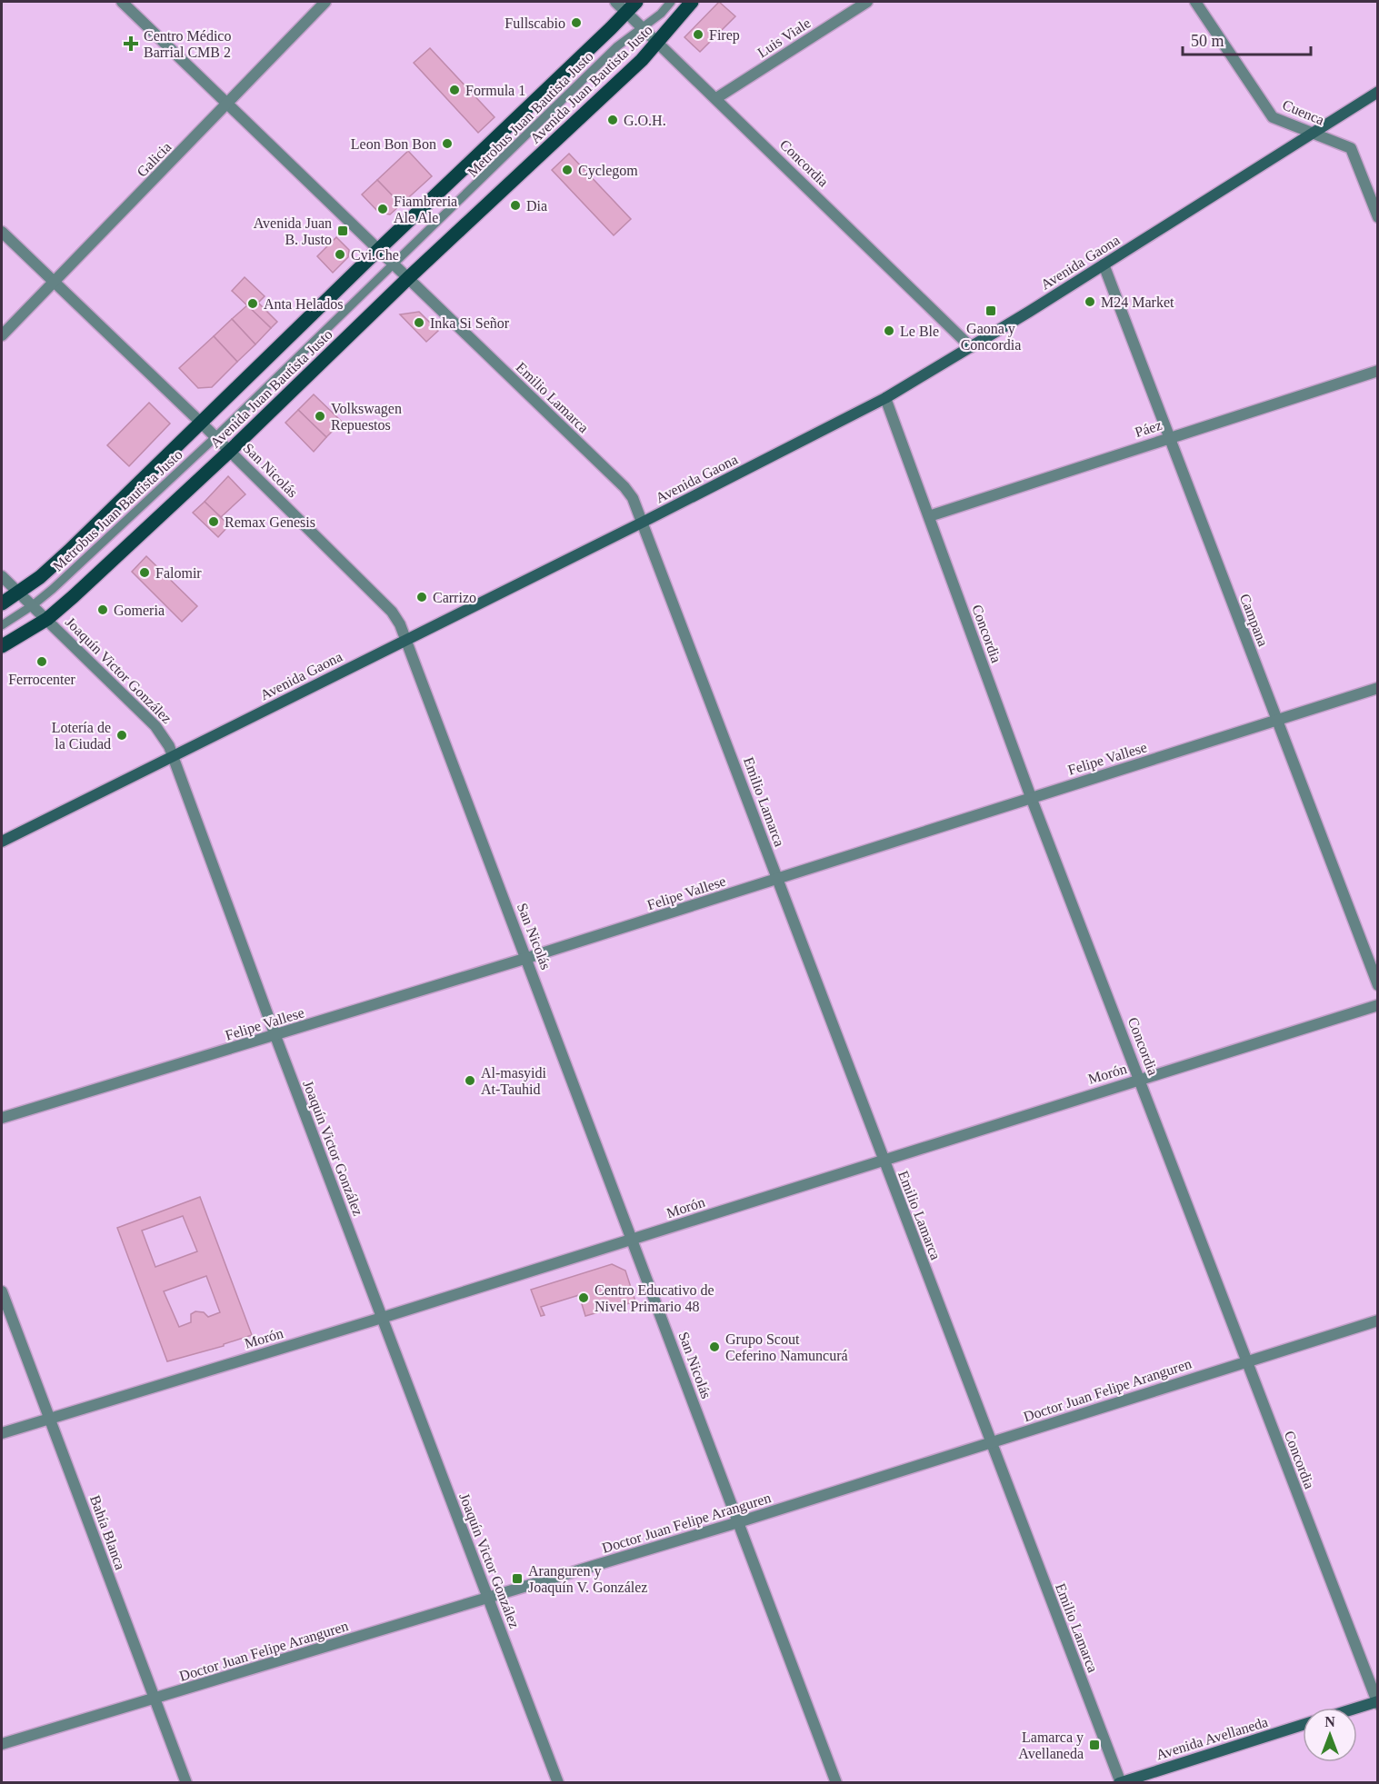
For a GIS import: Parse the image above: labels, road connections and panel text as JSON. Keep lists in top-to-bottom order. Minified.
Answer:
{"streets":{"main road":["Avenida Juan Bautista Justo","Avenida Gaona","Avenida Avellaneda"],"street":["Luis Viale","Cuenca","Galicia","Concordia","Emilio Lamarca","Páez","San Nicolás","Campana","Joaquín Victor González","Felipe Vallese","Morón","Doctor Juan Felipe Aranguren","Bahía Blanca"],"lane":["Metrobus Juan Bautista Justo"]},"crossings":[["Luis Viale","Concordia"],["Avenida Juan Bautista Justo","Concordia"],["Avenida Juan Bautista Justo","Emilio Lamarca"],["Avenida Juan Bautista Justo","San Nicolás"],["Avenida Juan Bautista Justo","Joaquín Victor González"],["Cuenca","Avenida Gaona"],["Metrobus Juan Bautista Justo","Concordia"],["Metrobus Juan Bautista Justo","Emilio Lamarca"],["Metrobus Juan Bautista Justo","San Nicolás"],["Metrobus Juan Bautista Justo","Joaquín Victor González"],["Galicia","Emilio Lamarca"],["Galicia","San Nicolás"],["Concordia","Avenida Gaona"],["Concordia","Páez"],["Concordia","Felipe Vallese"],["Concordia","Morón"],["Concordia","Doctor Juan Felipe Aranguren"],["Avenida Gaona","Emilio Lamarca"],["Avenida Gaona","San Nicolás"],["Avenida Gaona","Campana"],["Avenida Gaona","Joaquín Victor González"],["Emilio Lamarca","Felipe Vallese"],["Emilio Lamarca","Morón"],["Emilio Lamarca","Doctor Juan Felipe Aranguren"],["Emilio Lamarca","Avenida Avellaneda"],["Páez","Campana"],["San Nicolás","Felipe Vallese"],["San Nicolás","Morón"],["San Nicolás","Doctor Juan Felipe Aranguren"],["Campana","Felipe Vallese"],["Joaquín Victor González","Felipe Vallese"],["Joaquín Victor González","Morón"],["Joaquín Victor González","Doctor Juan Felipe Aranguren"],["Morón","Bahía Blanca"],["Doctor Juan Felipe Aranguren","Bahía Blanca"]],"places":{"other":["Fullscabio","Firep","Formula 1","G.O.H.","Leon Bon Bon","Cyclegom","Dia","Fiambreria Ale Ale","Cvi.Che","M24 Market","Anta Helados","Inka Si Señor","Le Ble","Volkswagen Repuestos","Remax Genesis","Falomir","Carrizo","Gomeria","Ferrocenter","Lotería de la Ciudad","Al-masyidi At-Tauhid","Centro Educativo de Nivel Primario 48","Grupo Scout Ceferino Namuncurá"],"health":["Centro Médico Barrial CMB 2"],"transit":["Avenida Juan B. Justo","Gaona y Concordia","Aranguren y Joaquín V. González","Lamarca y Avellaneda"]},"scale_bar":"50 m","north":"top"}
